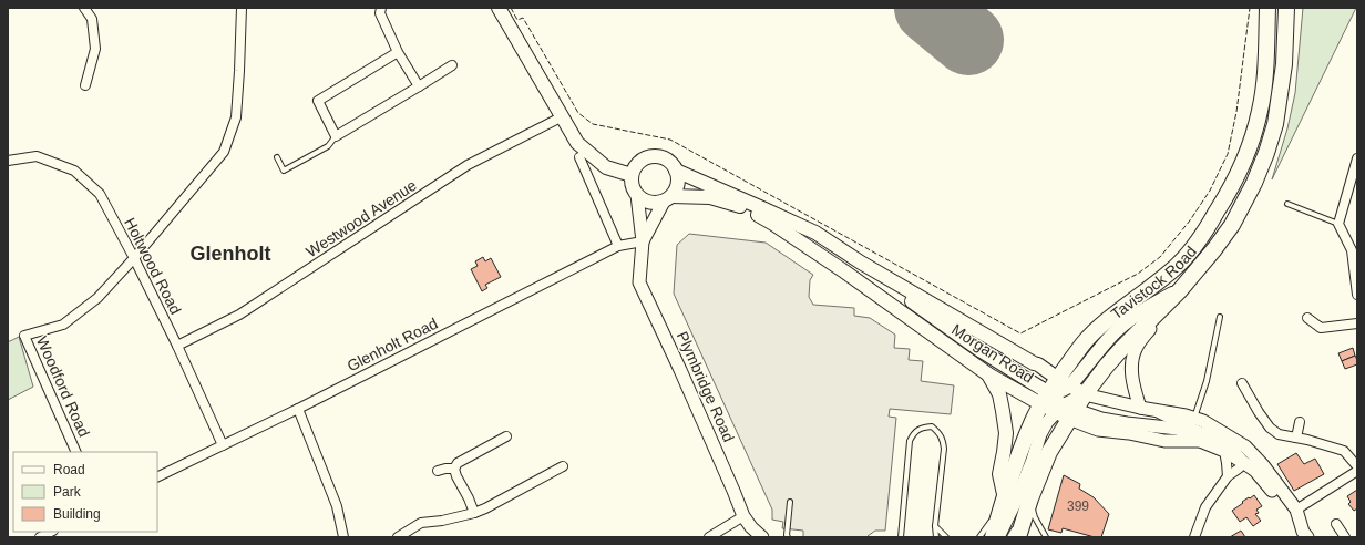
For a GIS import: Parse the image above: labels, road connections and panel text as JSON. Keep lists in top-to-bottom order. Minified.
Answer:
{"streets":{"highway":["Tavistock Road"],"main road":["Morgan Road","Plymbridge Road"],"street":["Westwood Avenue","Holtwood Road","Glenholt Road","Woodford Road"]},"crossings":[["Westwood Avenue","Holtwood Road"],["Holtwood Road","Glenholt Road"],["Holtwood Road","Woodford Road"],["Tavistock Road","Morgan Road"],["Glenholt Road","Plymbridge Road"],["Morgan Road","Plymbridge Road"]],"districts":["Glenholt"],"house_numbers":["399"],"legend":["Road","Park","Building"]}
